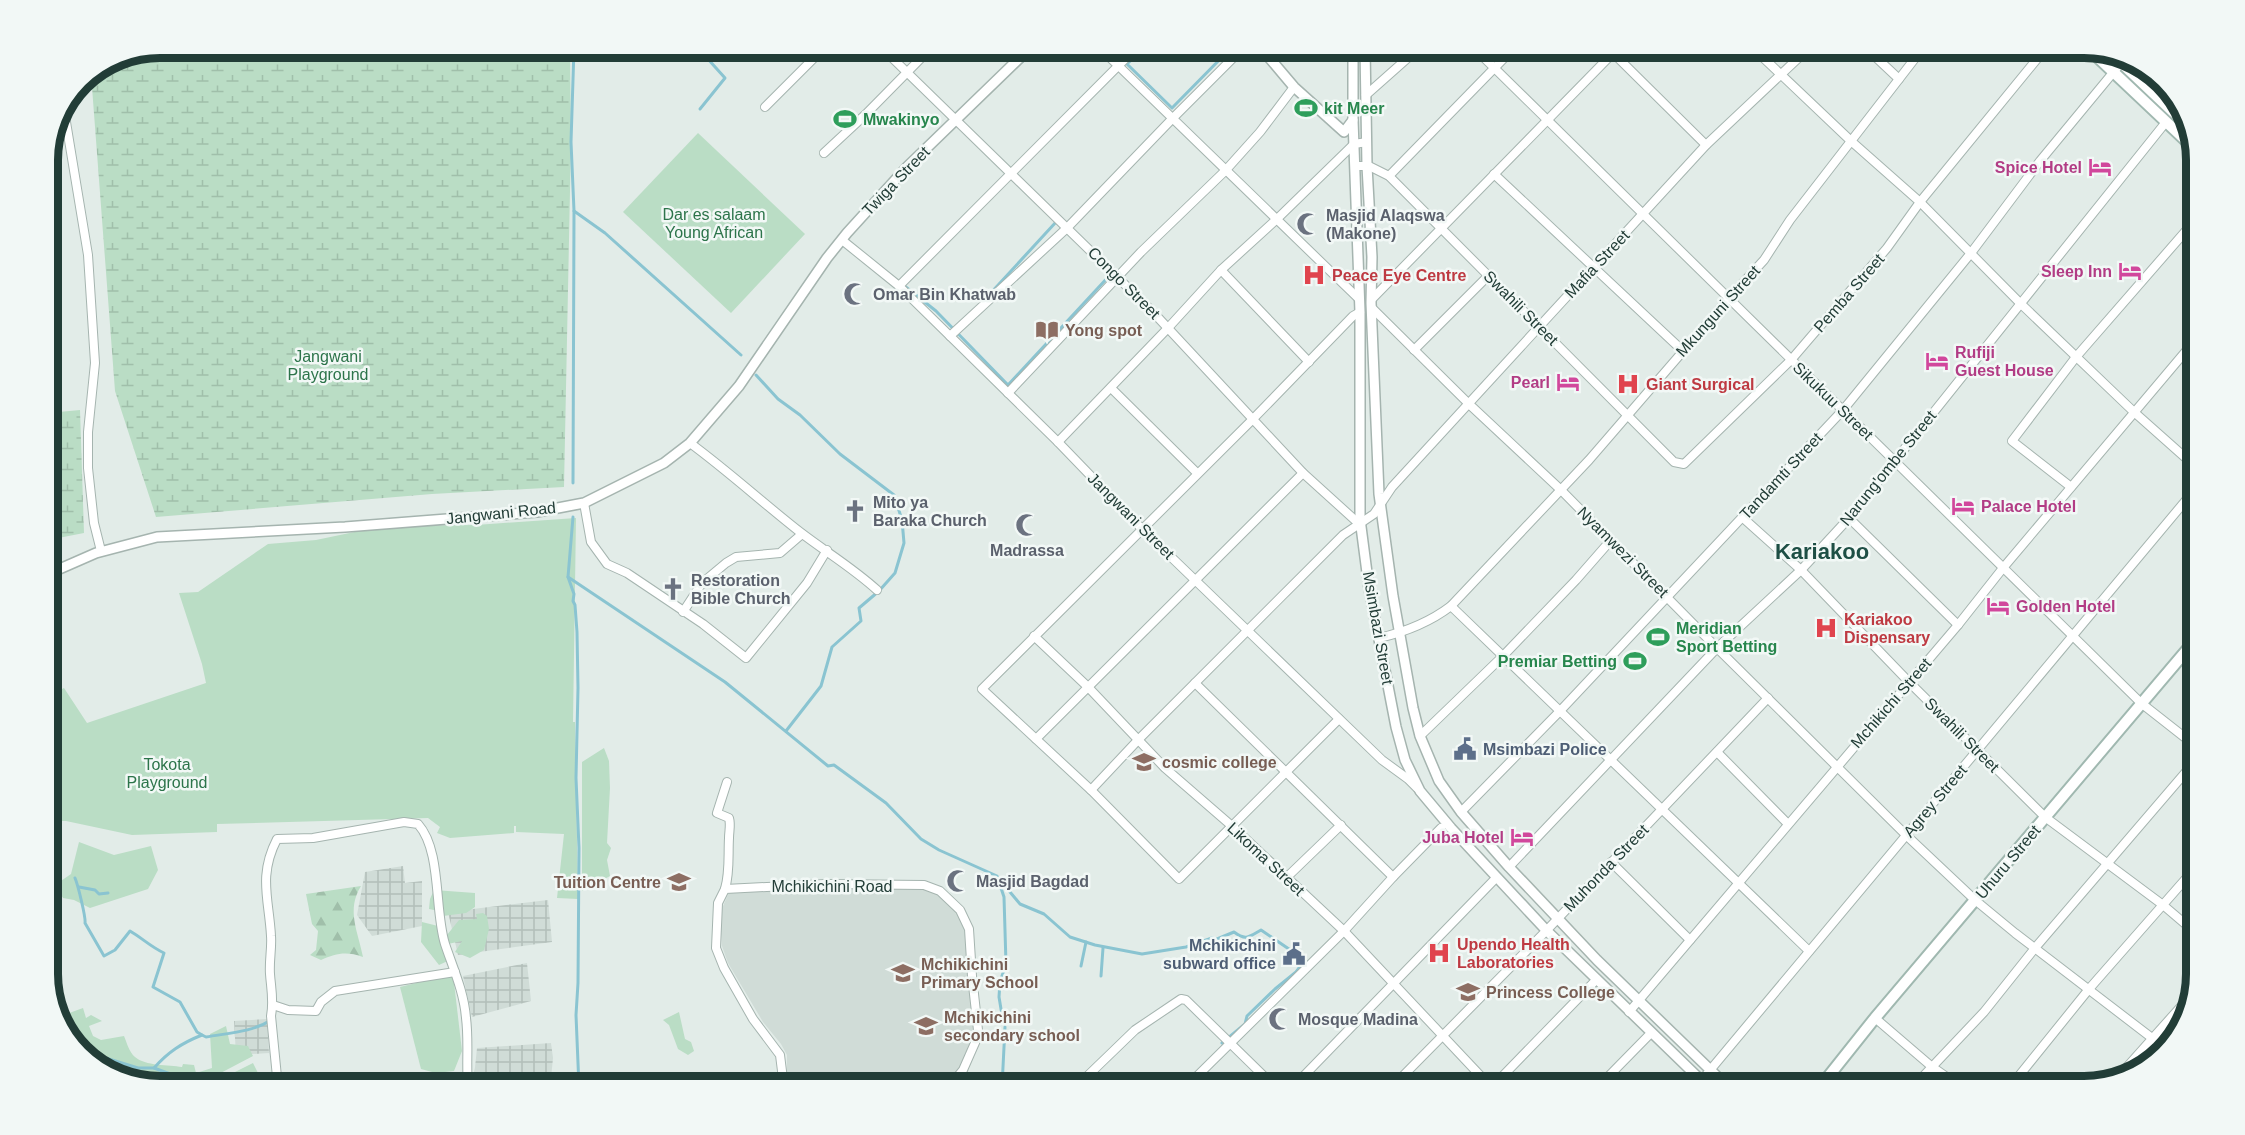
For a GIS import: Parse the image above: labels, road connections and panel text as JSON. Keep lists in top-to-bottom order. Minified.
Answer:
{"streets":{"main road":["Uhuru Street"],"street":["Twiga Street","Mafia Street","Congo Street","Pemba Street","Swahili Street","Mkunguni Street","Sikukuu Street","Narung'ombe Street","Tandamti Street","Jangwani Road","Jangwani Street","Nyamwezi Street","Msimbazi Street","Mchikichi Street","Agrey Street","Likoma Street","Muhonda Street","Mchikichini Road"]},"crossings":[["Twiga Street","Congo Street"],["Twiga Street","Jangwani Road"],["Twiga Street","Jangwani Street"],["Mafia Street","Congo Street"],["Mafia Street","Swahili Street"],["Mafia Street","Sikukuu Street"],["Mafia Street","Nyamwezi Street"],["Mafia Street","Msimbazi Street"],["Congo Street","Msimbazi Street"],["Pemba Street","Swahili Street"],["Pemba Street","Mkunguni Street"],["Pemba Street","Sikukuu Street"],["Swahili Street","Mkunguni Street"],["Swahili Street","Narung'ombe Street"],["Swahili Street","Tandamti Street"],["Swahili Street","Msimbazi Street"],["Swahili Street","Mchikichi Street"],["Swahili Street","Agrey Street"],["Swahili Street","Uhuru Street"],["Mkunguni Street","Sikukuu Street"],["Mkunguni Street","Nyamwezi Street"],["Mkunguni Street","Msimbazi Street"],["Sikukuu Street","Narung'ombe Street"],["Sikukuu Street","Tandamti Street"],["Sikukuu Street","Mchikichi Street"],["Sikukuu Street","Agrey Street"],["Sikukuu Street","Uhuru Street"],["Narung'ombe Street","Nyamwezi Street"],["Narung'ombe Street","Msimbazi Street"],["Tandamti Street","Nyamwezi Street"],["Tandamti Street","Msimbazi Street"],["Jangwani Road","Jangwani Street"],["Jangwani Street","Msimbazi Street"],["Nyamwezi Street","Msimbazi Street"],["Nyamwezi Street","Mchikichi Street"],["Nyamwezi Street","Agrey Street"],["Nyamwezi Street","Uhuru Street"],["Nyamwezi Street","Muhonda Street"],["Msimbazi Street","Mchikichi Street"],["Msimbazi Street","Agrey Street"],["Msimbazi Street","Muhonda Street"],["Likoma Street","Muhonda Street"]],"districts":["Kariakoo"],"parks":["Dar es salaam Young African","Jangwani Playground","Tokota Playground"],"places":{"sports":["kit Meer","Mwakinyo","Meridian Sport Betting","Premiar Betting"],"hotel":["Spice Hotel","Sleep Inn","Rufiji Guest House","Pearl","Palace Hotel","Golden Hotel","Juba Hotel"],"mosque":["Masjid Alaqswa (Makone)","Omar Bin Khatwab","Madrassa","Masjid Bagdad","Mosque Madina"],"hospital":["Peace Eye Centre","Giant Surgical","Kariakoo Dispensary","Upendo Health Laboratories"],"library":["Yong spot"],"church":["Mito ya Baraka Church","Restoration Bible Church"],"public building":["Msimbazi Police","Mchikichini subward office"],"school or university":["cosmic college","Tuition Centre","Mchikichini Primary School","Princess College","Mchikichini secondary school"]}}
